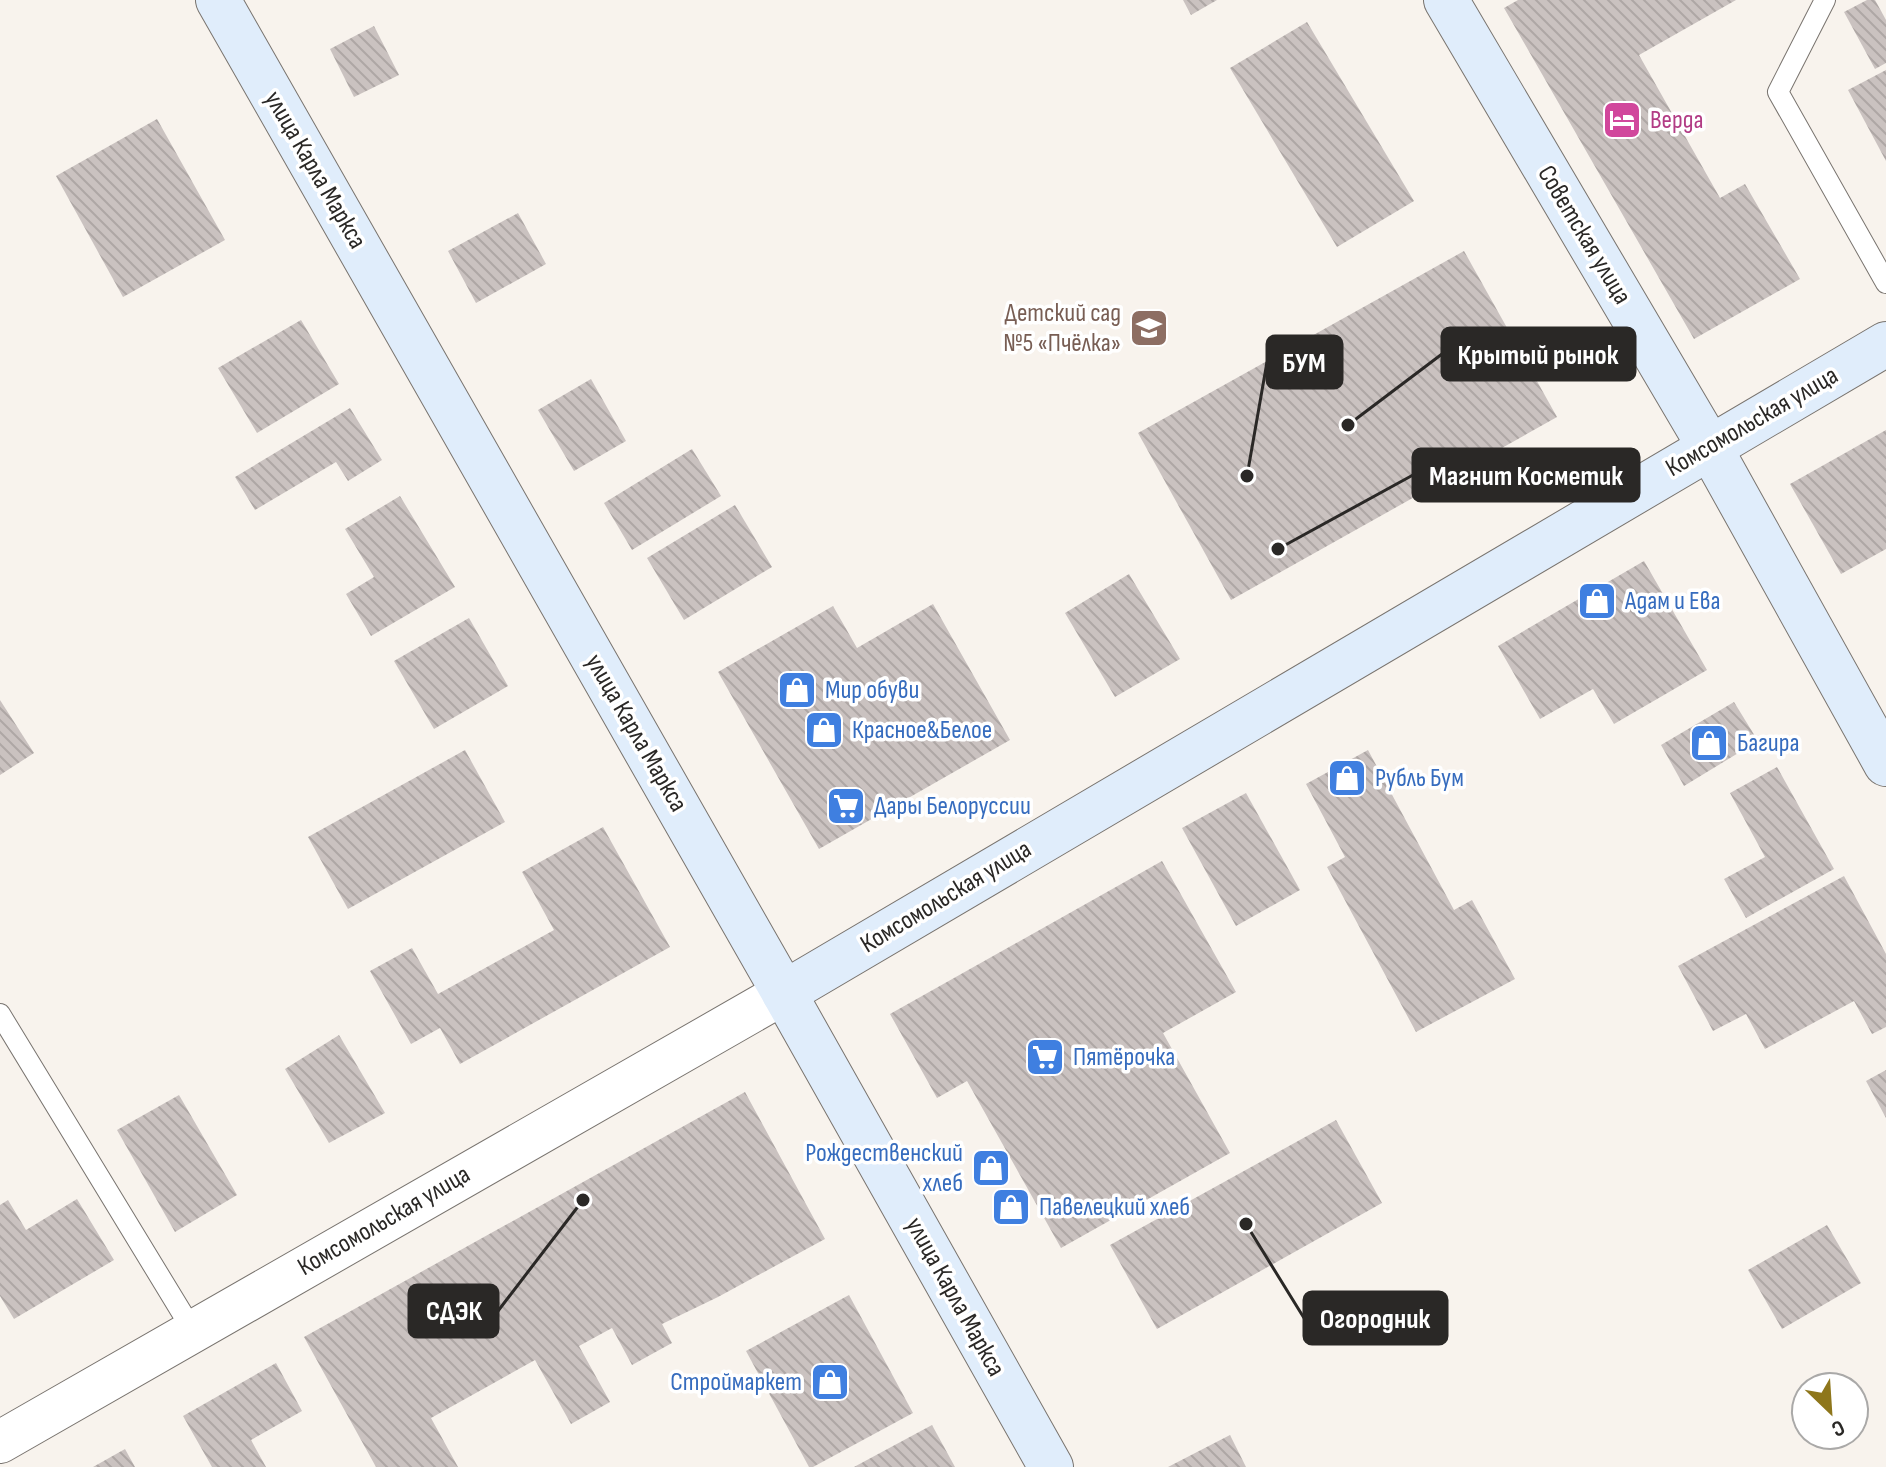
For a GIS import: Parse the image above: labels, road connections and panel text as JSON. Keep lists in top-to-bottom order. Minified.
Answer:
{"streets":{"street":["улица Карла Маркса","Советская улица","Комсомольская улица"]},"crossings":[["улица Карла Маркса","Комсомольская улица"],["Советская улица","Комсомольская улица"]],"places":{"hotel":["Верда"],"school or university":["Детский сад №5 «Пчёлка»"],"other":["Крытый рынок","БУМ","Магнит Косметик","СДЭК","Огородник"],"shop":["Адам и Ева","Мир обуви","Красное&Белое","Багира","Рубль Бум","Рождественский хлеб","Павелецкий хлеб","Строймаркет"],"supermarket":["Дары Белоруссии","Пятёрочка"]},"north":"bottom right"}
